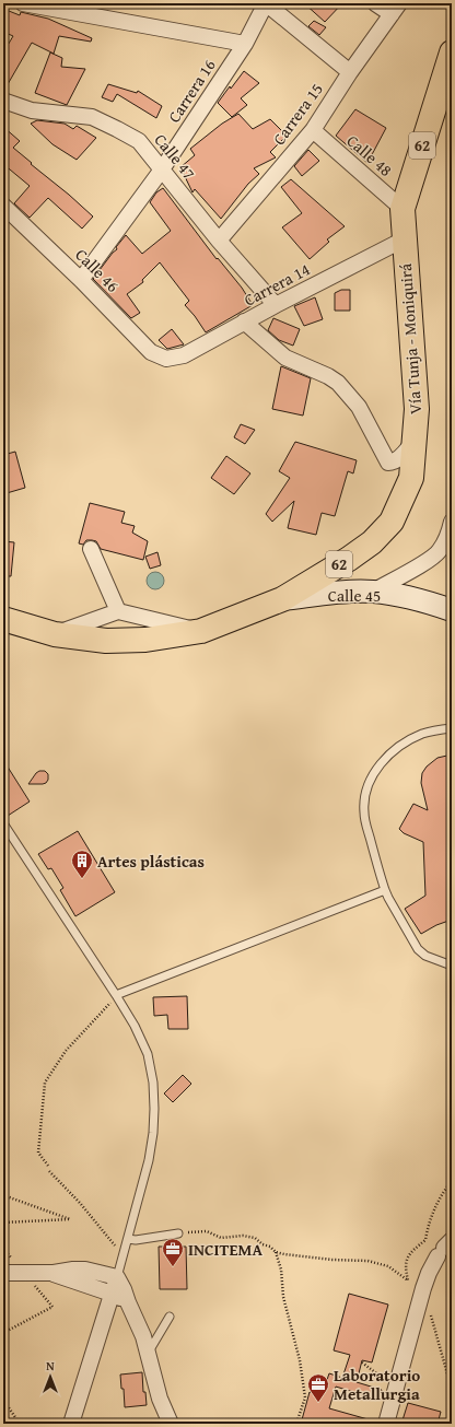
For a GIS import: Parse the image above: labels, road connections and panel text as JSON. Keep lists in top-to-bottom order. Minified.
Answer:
{"streets":{"main road":["62","Vía Tunja - Moniquirá"],"street":["Carrera 16","Carrera 15","Calle 48","Calle 47","Calle 46","Carrera 14","Calle 45"]},"crossings":[["Carrera 16","Calle 47"],["Carrera 16","Calle 46"],["Carrera 15","Calle 48"],["Carrera 15","Calle 47"],["Calle 48","Vía Tunja - Moniquirá"],["Calle 47","Carrera 14"],["Calle 46","Carrera 14"],["Carrera 14","Vía Tunja - Moniquirá"],["Vía Tunja - Moniquirá","Calle 45"]],"places":{"building":["Artes plásticas"],"office":["INCITEMA","Laboratorio Metallurgia"]},"north":"top"}
